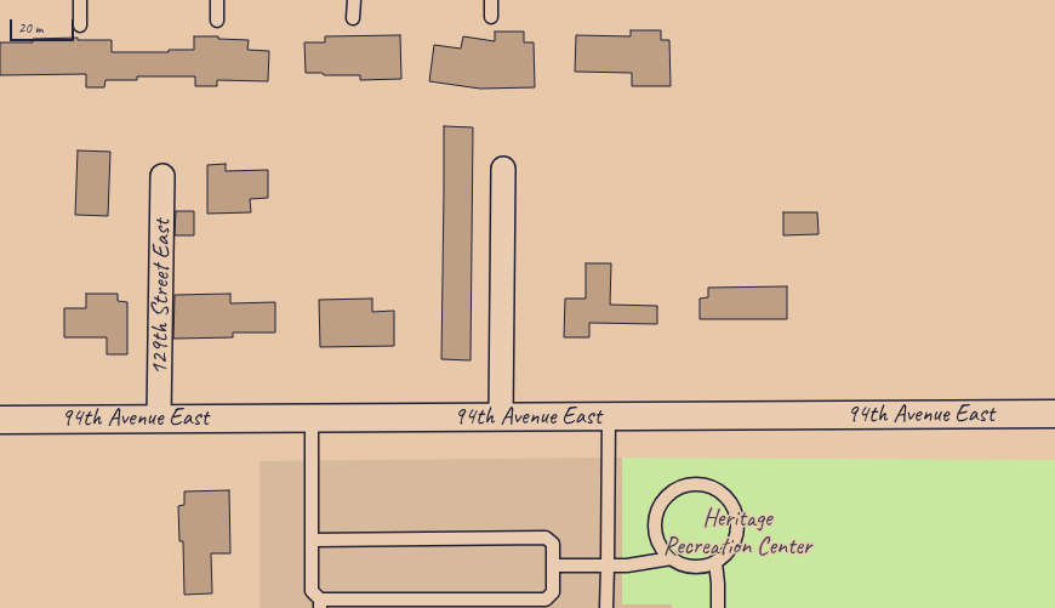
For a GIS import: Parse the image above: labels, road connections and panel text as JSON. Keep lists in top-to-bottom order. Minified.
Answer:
{"streets":{"main road":["94th Avenue East"],"street":["129th Street East"]},"crossings":[["129th Street East","94th Avenue East"]],"parks":["Heritage Recreation Center"],"scale_bar":"20 m"}
